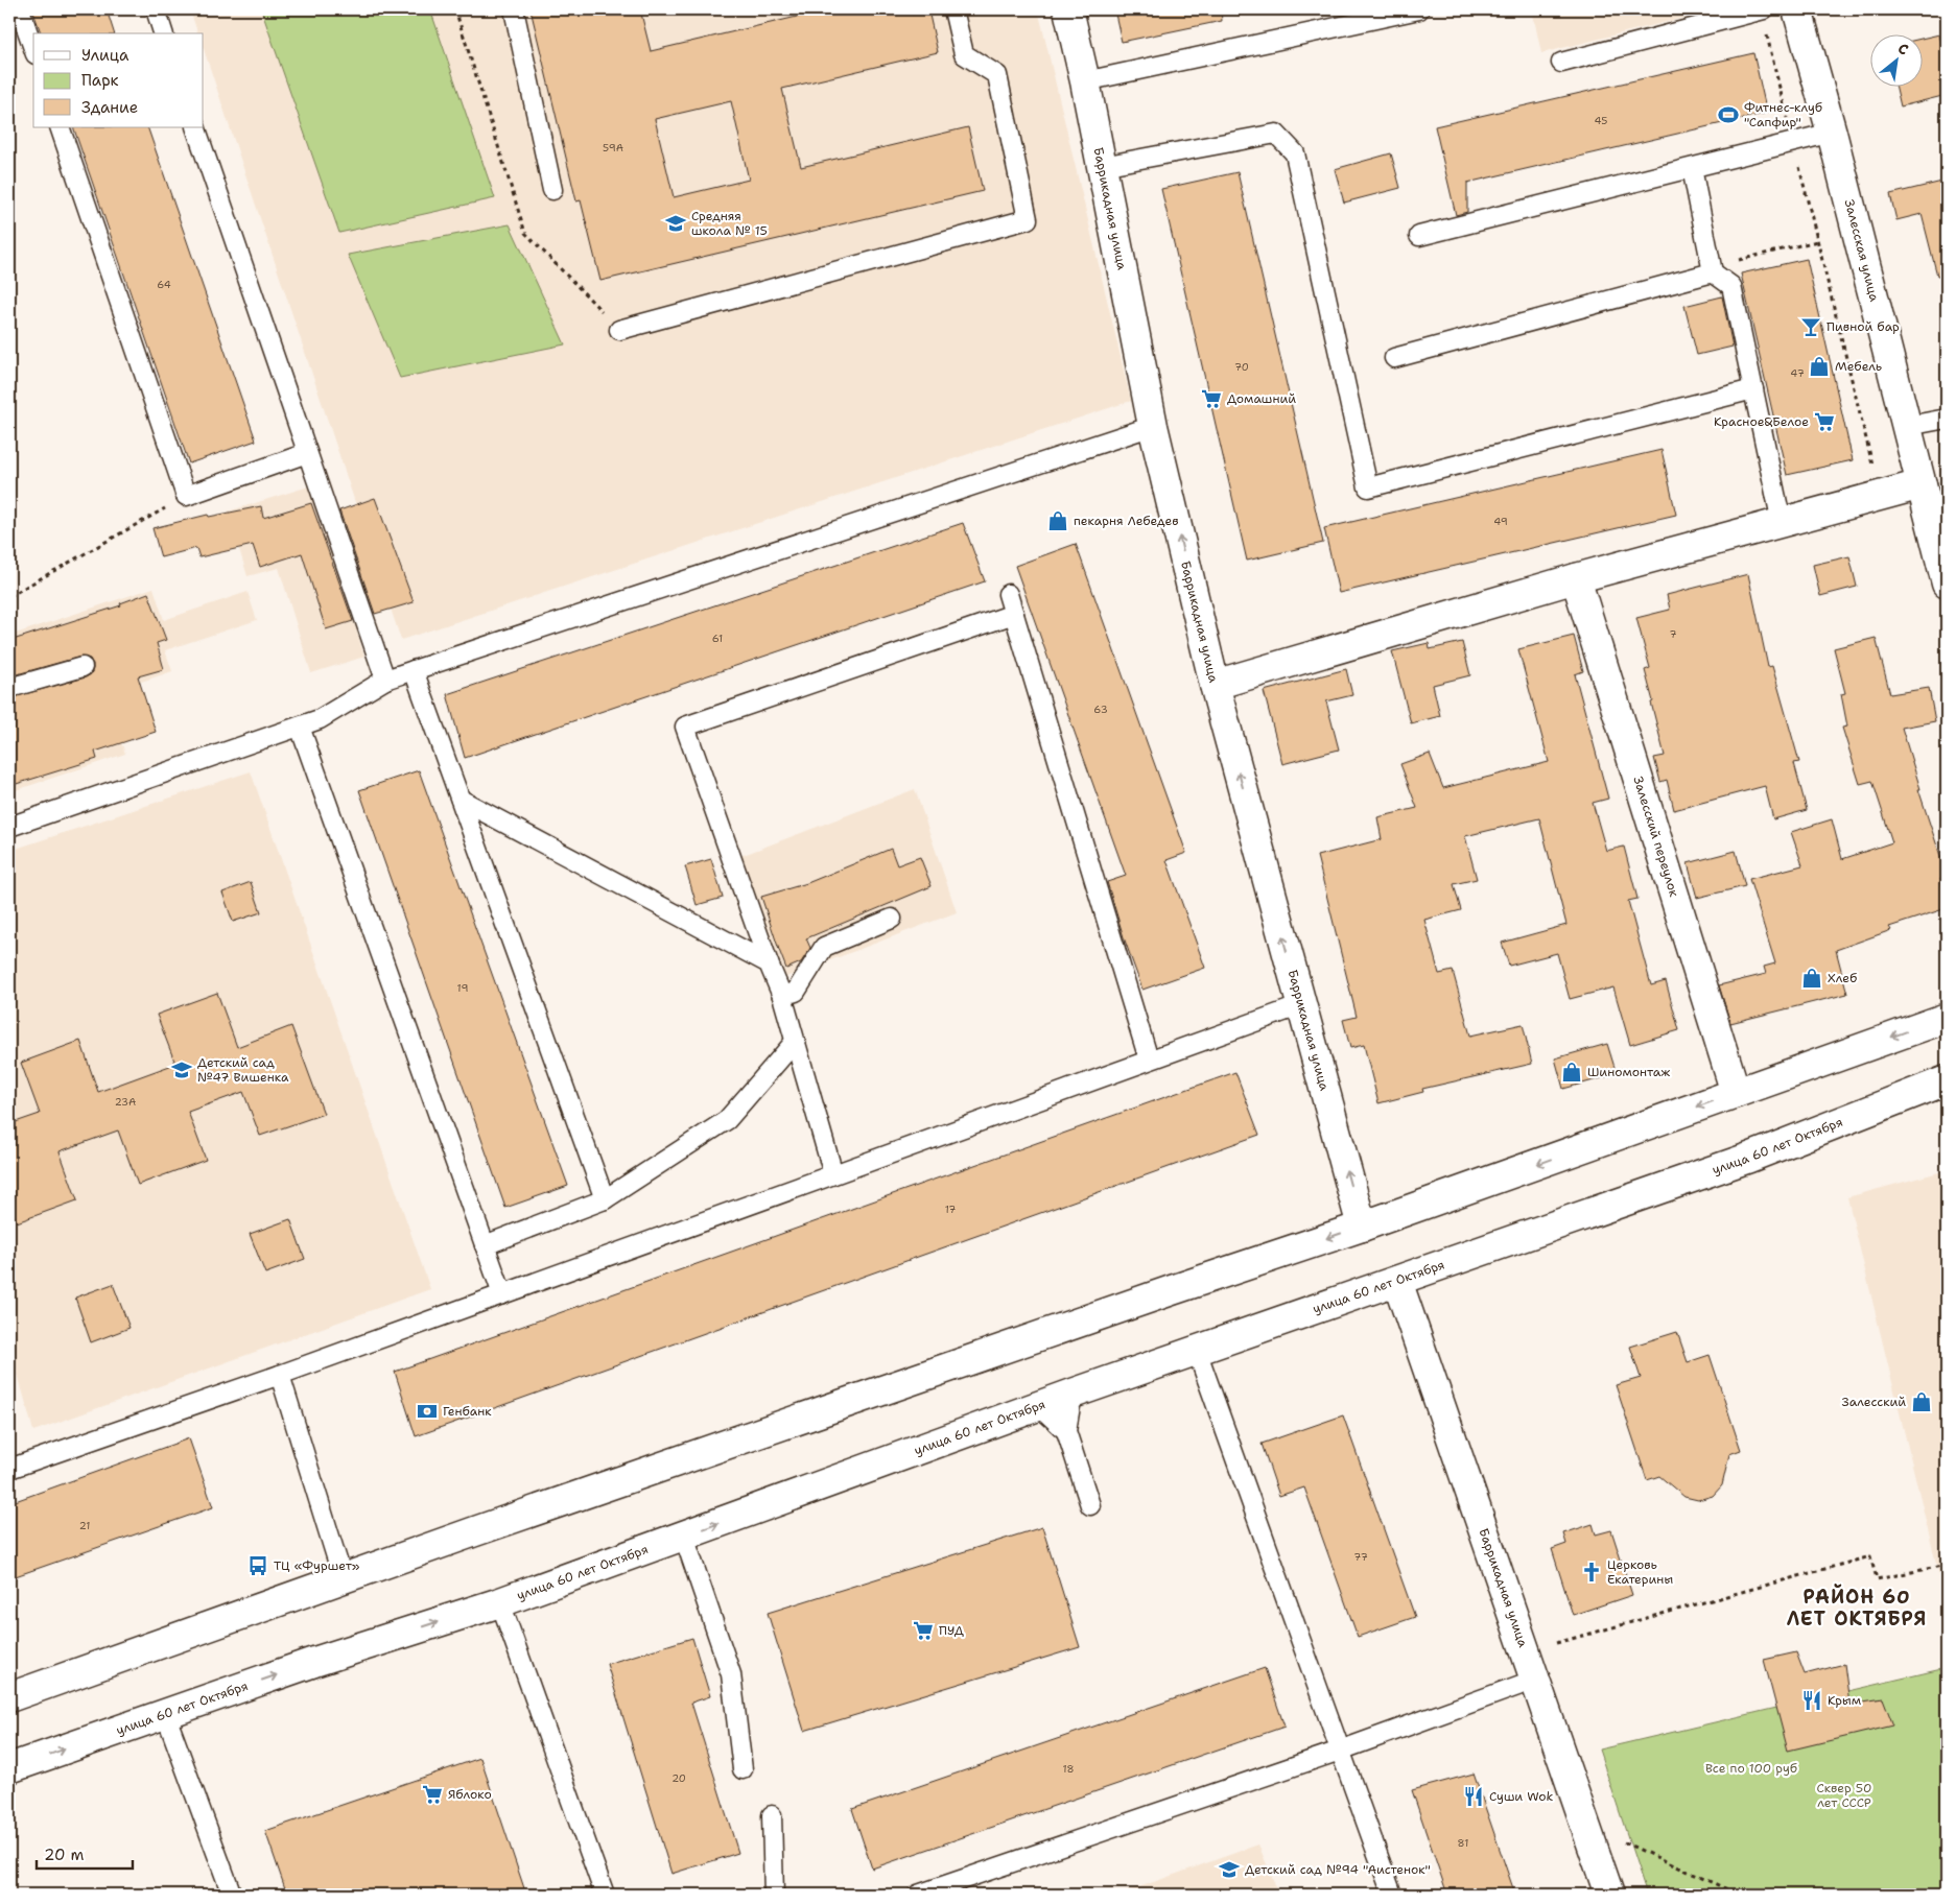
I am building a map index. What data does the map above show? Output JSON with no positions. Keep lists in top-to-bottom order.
{
  "streets": {
    "main road": [
      "Баррикадная улица",
      "Залесская улица",
      "Залесский переулок",
      "улица 60 лет Октября"
    ]
  },
  "crossings": [
    ["Баррикадная улица", "улица 60 лет Октября"]
  ],
  "one_way": ["Баррикадная улица"],
  "districts": ["РАЙОН 60 ЛЕТ ОКТЯБРЯ"],
  "parks": ["Все по 100 руб", "Сквер 50 лет СССР"],
  "places": {
    "sports": ["Фитнес-клуб \"Сапфир\""],
    "school or university": ["Средняя школа № 15", "Детский сад №47 Вишенка", "Детский сад №94 \"Аистенок\""],
    "bar": ["Пивной бар"],
    "shop": [
      "Мебель",
      "пекарня Лебедев",
      "Хлеб",
      "Шиномонтаж",
      "Залесский"
    ],
    "supermarket": [
      "Домашний",
      "Красное&Белое",
      "ПУД",
      "Яблоко"
    ],
    "bank": ["Генбанк"],
    "bus stop": ["ТЦ «Фуршет»"],
    "church": ["Церковь Екатерины"],
    "restaurant": ["Крым", "Суши Wok"]
  },
  "house_numbers": [
    "45",
    "59А",
    "64",
    "70",
    "47",
    "49",
    "7",
    "61",
    "63",
    "19",
    "23А",
    "17",
    "21",
    "77",
    "18",
    "20",
    "81"
  ],
  "legend": ["Улица", "Парк", "Здание"],
  "scale_bar": "20 m",
  "north": "top right"
}
